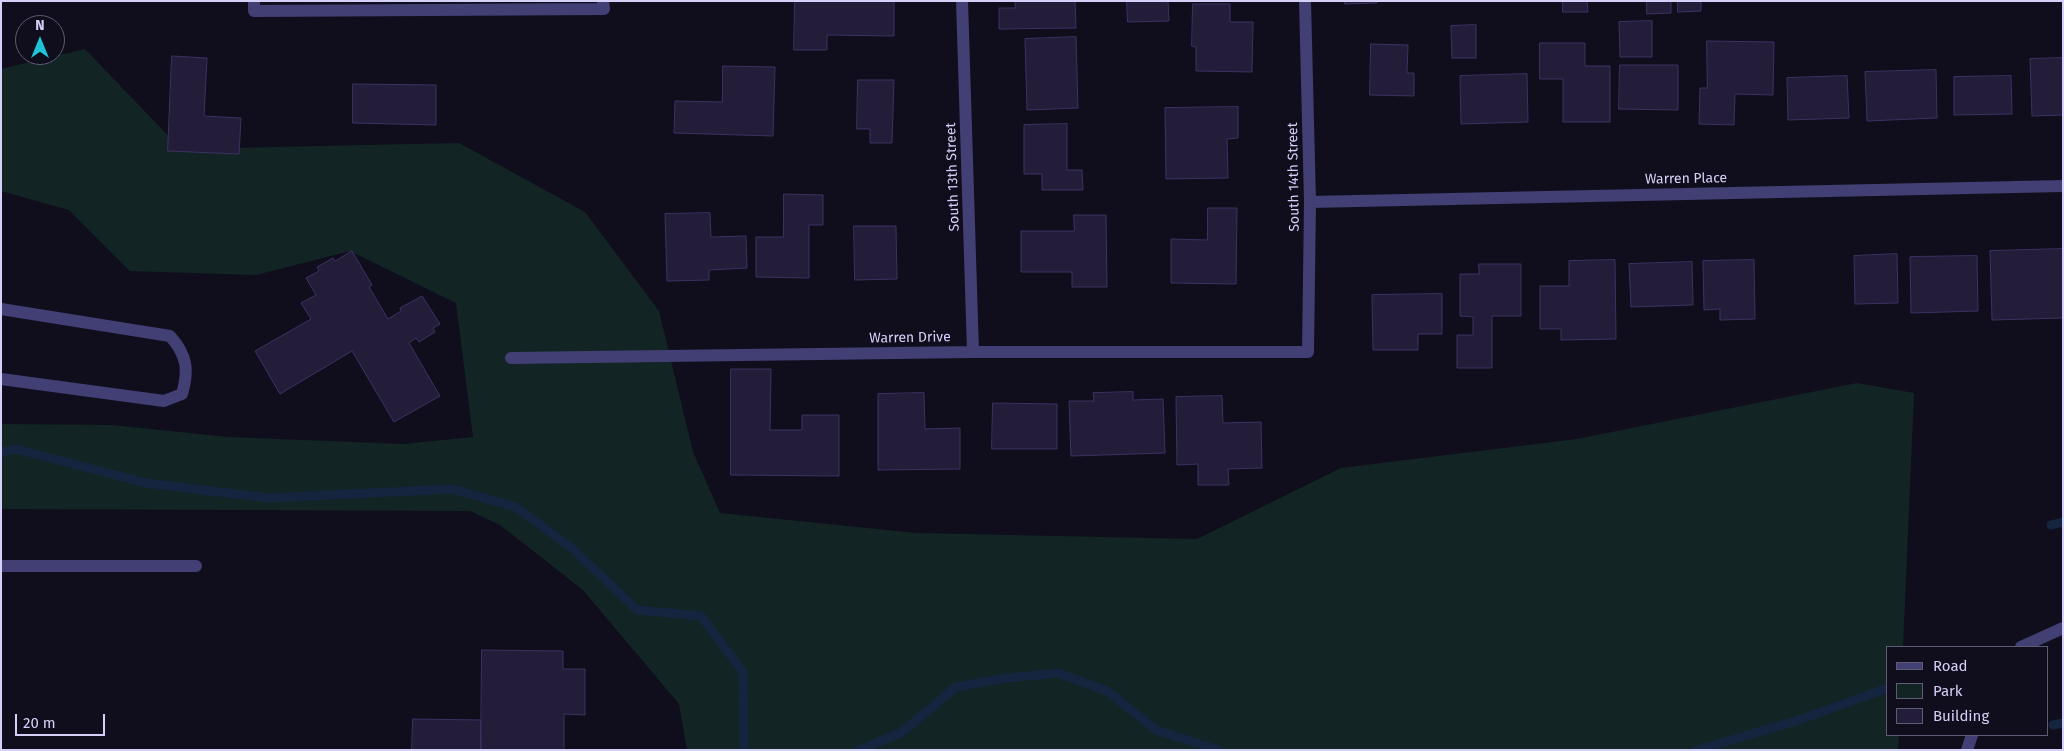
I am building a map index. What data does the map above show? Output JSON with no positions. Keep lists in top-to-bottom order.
{
  "streets": {
    "street": [
      "South 13th Street",
      "South 14th Street",
      "Warren Place",
      "Warren Drive"
    ]
  },
  "crossings": [
    ["South 13th Street", "Warren Drive"],
    ["South 14th Street", "Warren Place"],
    ["South 14th Street", "Warren Drive"]
  ],
  "legend": ["Road", "Park", "Building"],
  "scale_bar": "20 m",
  "north": "top"
}
